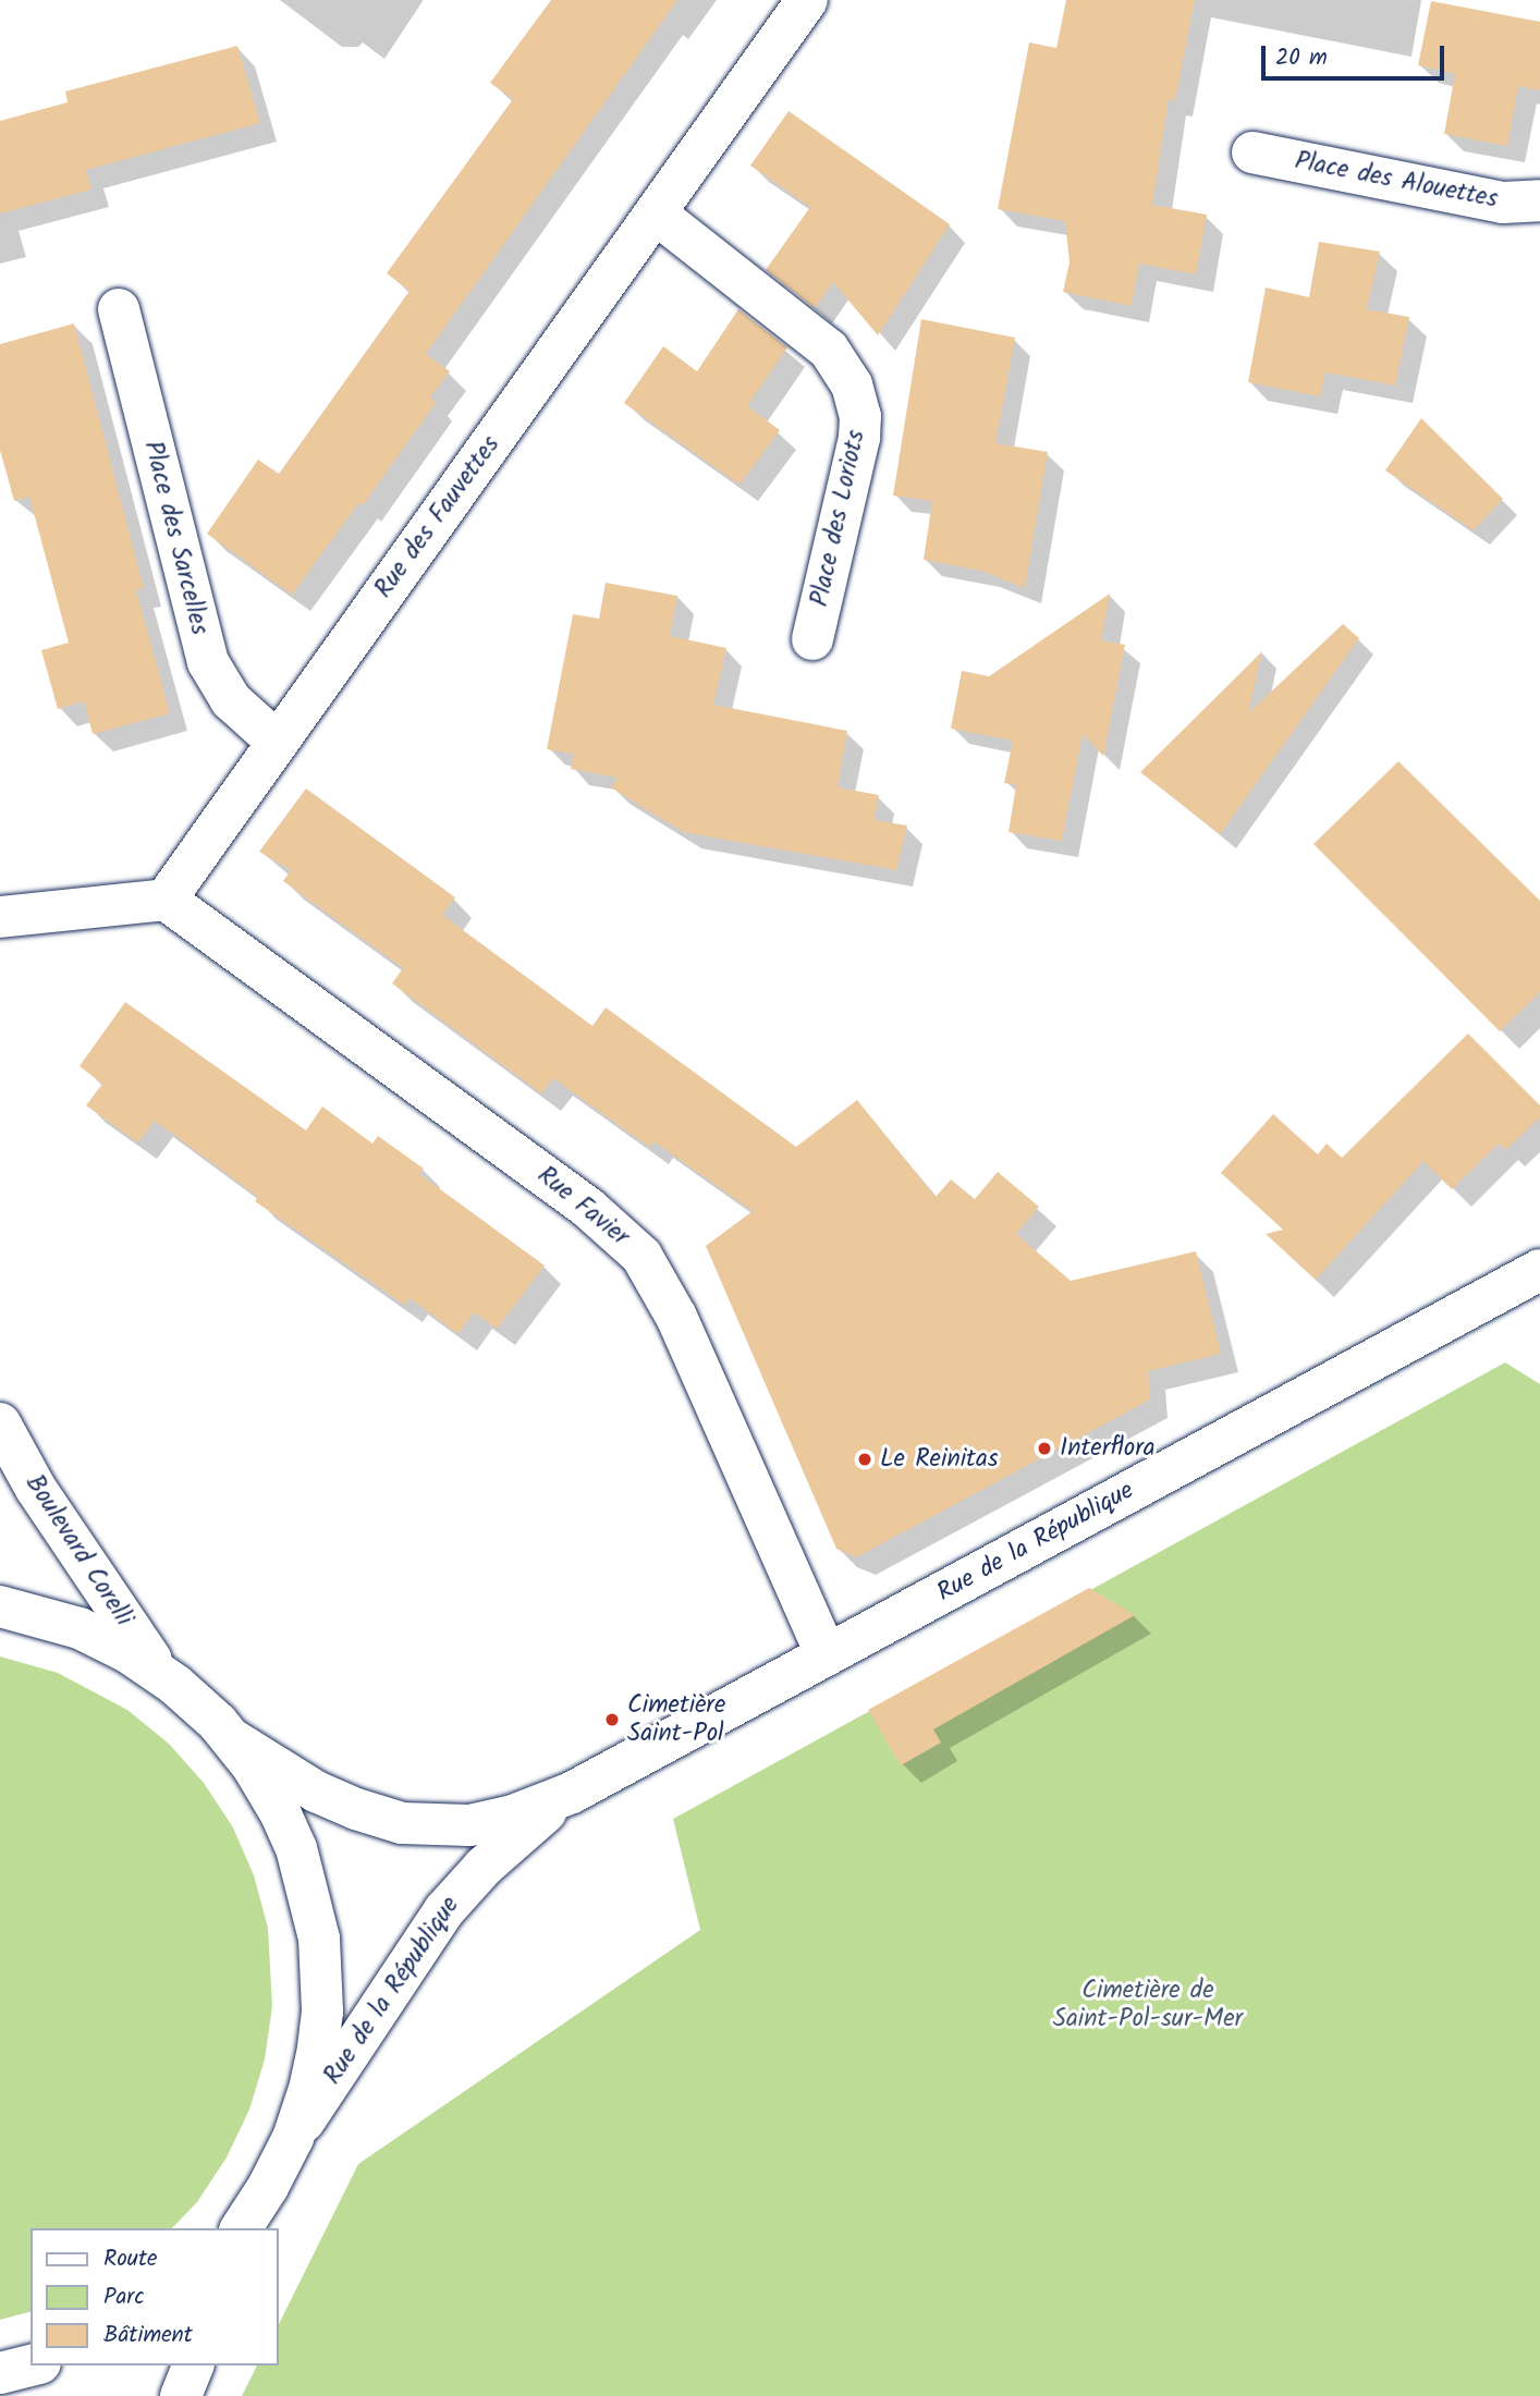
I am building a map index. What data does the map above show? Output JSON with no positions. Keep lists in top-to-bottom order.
{
  "streets": {
    "street": [
      "Place des Alouettes",
      "Rue des Fauvettes",
      "Place des Loriots",
      "Place des Sarcelles",
      "Rue Favier",
      "Rue de la République",
      "Boulevard Corelli"
    ]
  },
  "crossings": [
    ["Rue des Fauvettes", "Place des Loriots"],
    ["Rue des Fauvettes", "Place des Sarcelles"],
    ["Rue des Fauvettes", "Rue Favier"],
    ["Rue Favier", "Rue de la République"]
  ],
  "parks": ["Cimetière de Saint-Pol-sur-Mer"],
  "places": ["Interflora", "Le Reinitas", "Cimetière Saint-Pol"],
  "legend": ["Route", "Parc", "Bâtiment"],
  "scale_bar": "20 m"
}
